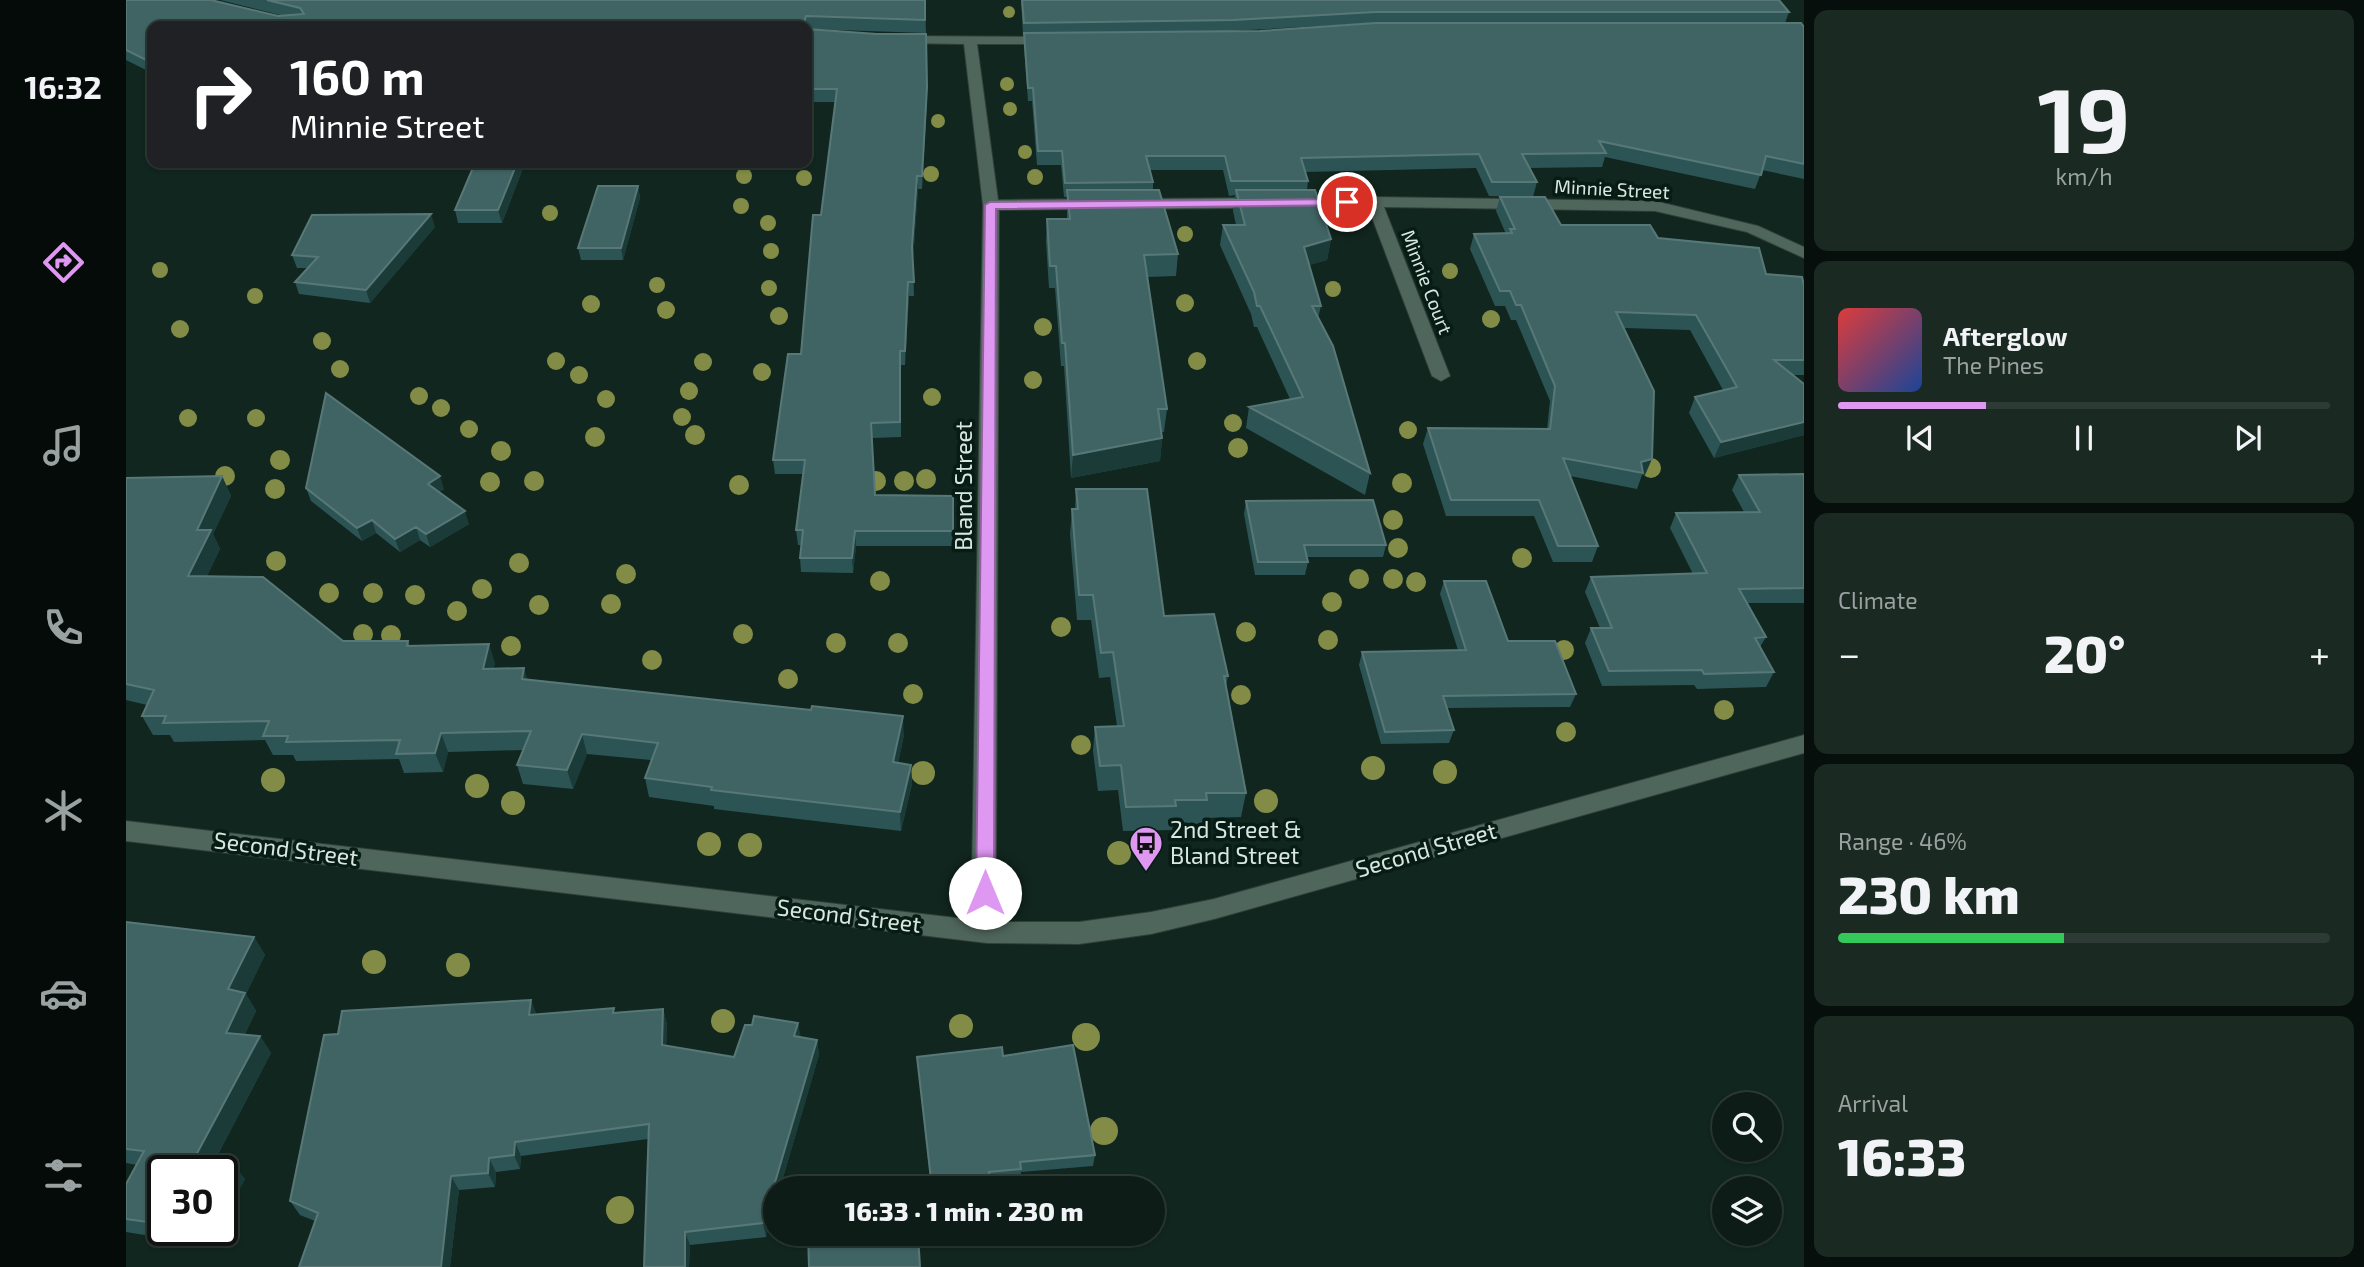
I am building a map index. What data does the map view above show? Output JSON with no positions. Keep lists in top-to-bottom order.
{
  "streets": {
    "street": [
      "Minnie Street",
      "Minnie Court",
      "Bland Street",
      "Second Street"
    ]
  },
  "crossings": [
    ["Minnie Street", "Minnie Court"],
    ["Minnie Street", "Bland Street"],
    ["Bland Street", "Second Street"]
  ],
  "places": {
    "bus stop": ["2nd Street & Bland Street"]
  },
  "page": {
    "tabs": "16:32",
    "tile": [
      ["19", "km/h"],
      "Climate",
      ["Range · 46%", "230 km"],
      ["Arrival", "16:33"]
    ],
    "turn": ["160 m", "Minnie Street"],
    "song": ["Afterglow", "The Pines"],
    "heat": ["−", "20°", "+"],
    "limit": "30",
    "trip": "16:33 · 1 min · 230 m"
  }
}
